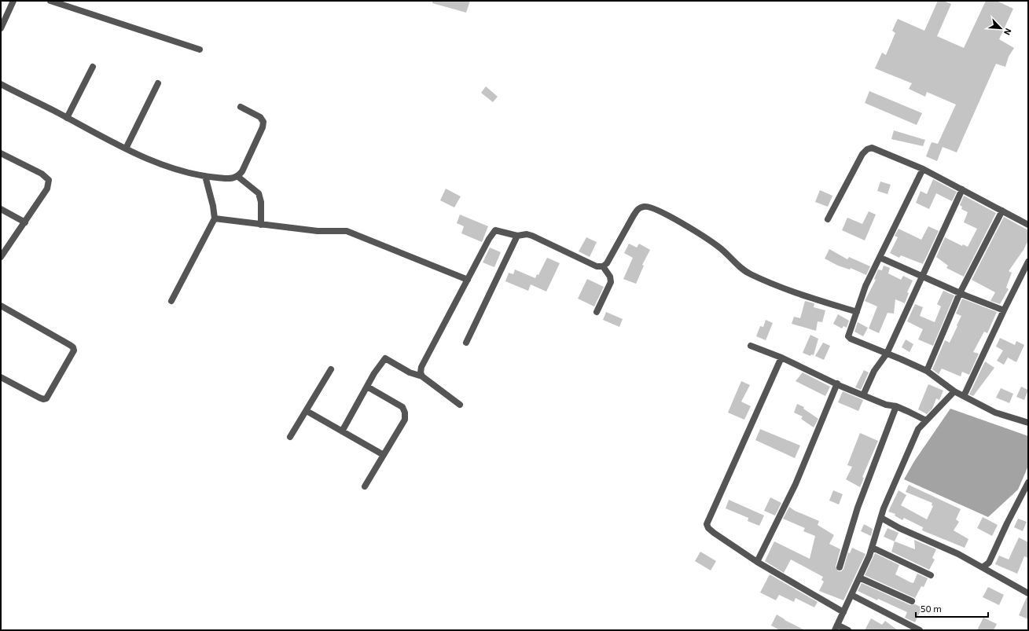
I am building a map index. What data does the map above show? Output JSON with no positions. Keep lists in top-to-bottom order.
{
  "scale_bar": "50 m",
  "north": "bottom right"
}
